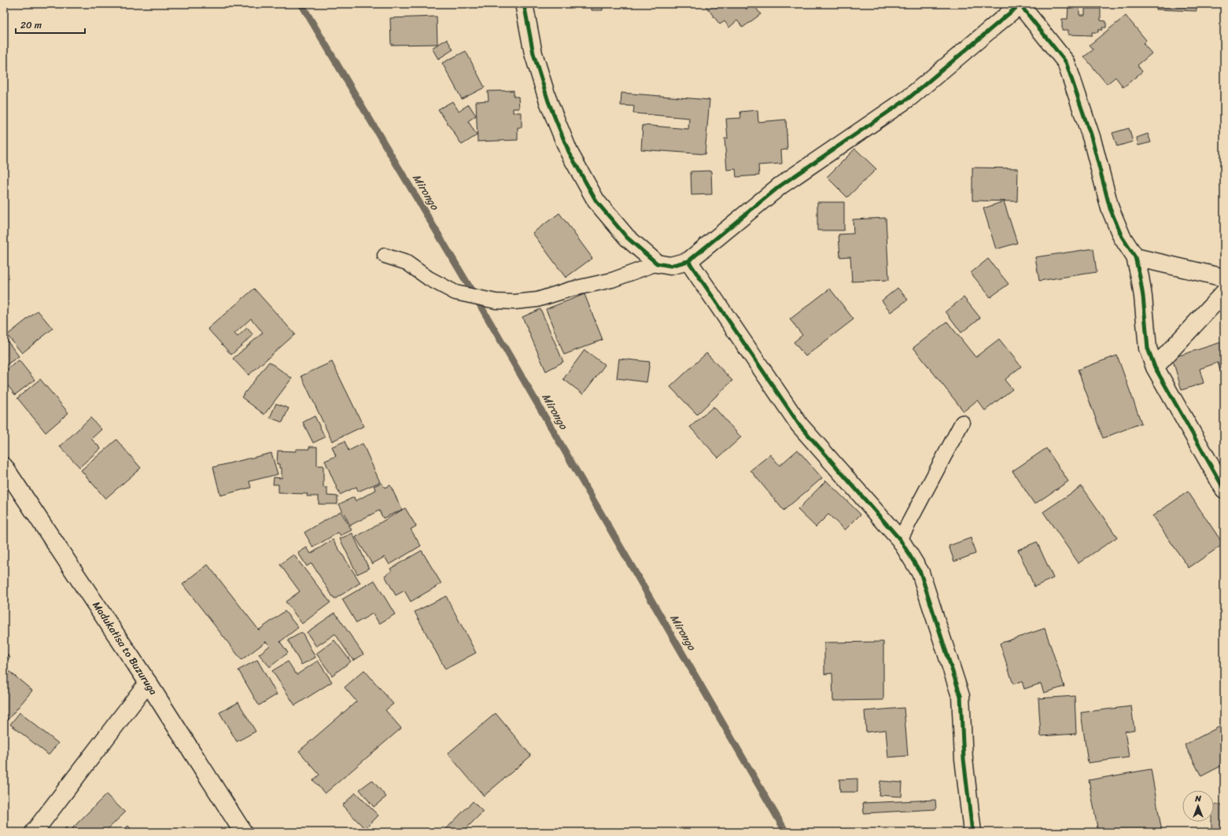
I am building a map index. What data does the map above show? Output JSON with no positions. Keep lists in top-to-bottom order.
{
  "streets": {
    "street": ["Madukatisa to Buzuruga"]
  },
  "water": ["Mirongo"],
  "scale_bar": "20 m",
  "north": "top"
}
